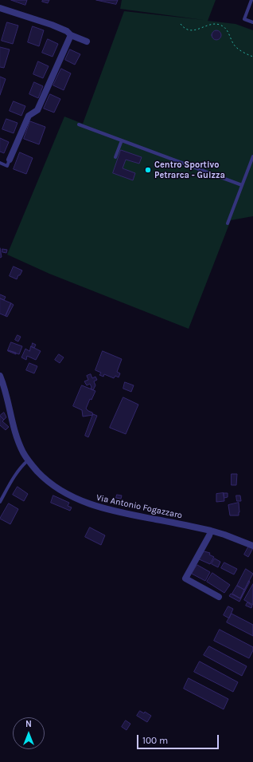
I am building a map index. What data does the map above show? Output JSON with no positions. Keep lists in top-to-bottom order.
{
  "streets": {
    "street": ["Via Antonio Fogazzaro"]
  },
  "places": ["Centro Sportivo Petrarca - Guizza"],
  "scale_bar": "100 m",
  "north": "top"
}
